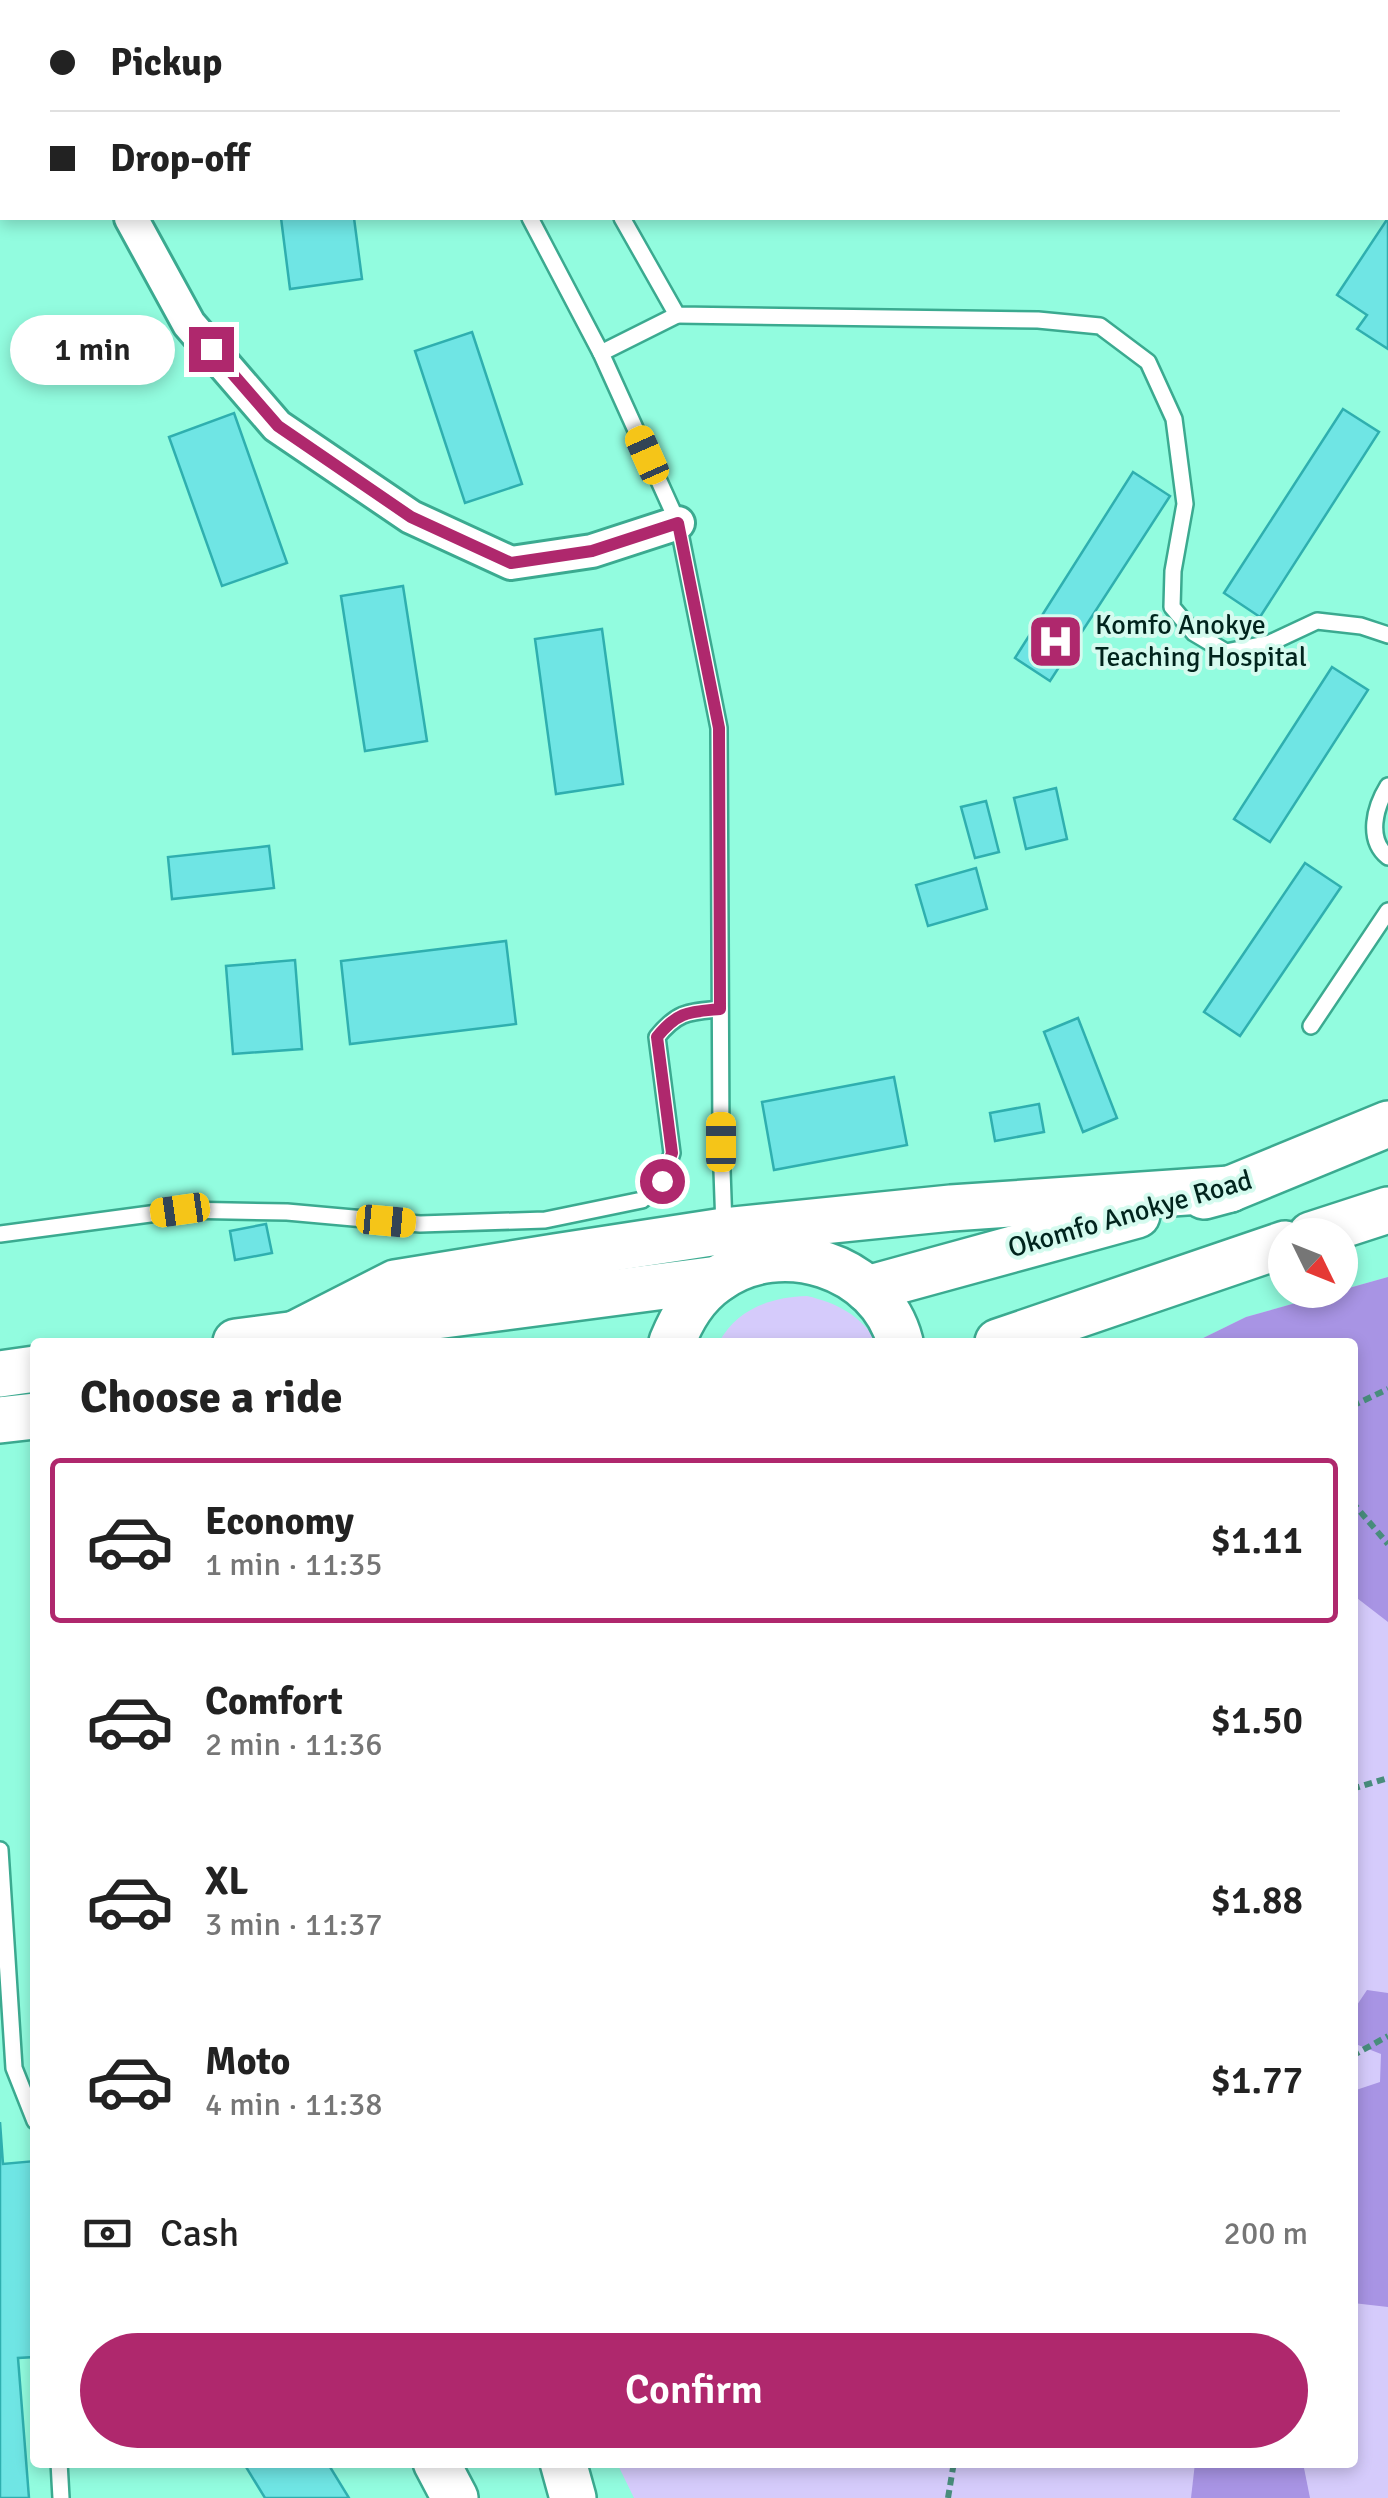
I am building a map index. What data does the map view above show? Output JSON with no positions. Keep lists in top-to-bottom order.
{
  "streets": {
    "main road": ["Okomfo Anokye Road"]
  },
  "places": {
    "hospital": ["Komfo Anokye Teaching Hospital"]
  },
  "north": "bottom right",
  "page": {
    "banner": ["Pickup", "Drop-off"],
    "bubble": "1 min",
    "heading": "Choose a ride",
    "list": [
      {
        "name": "Economy",
        "note": "1 min · 11:35",
        "value": "$1.11"
      },
      {
        "name": "Comfort",
        "note": "2 min · 11:36",
        "value": "$1.50"
      },
      {
        "name": "XL",
        "note": "3 min · 11:37",
        "value": "$1.88"
      },
      {
        "name": "Moto",
        "note": "4 min · 11:38",
        "value": "$1.77"
      }
    ],
    "pay": ["Cash", "200 m"],
    "buttons": "Confirm"
  }
}
